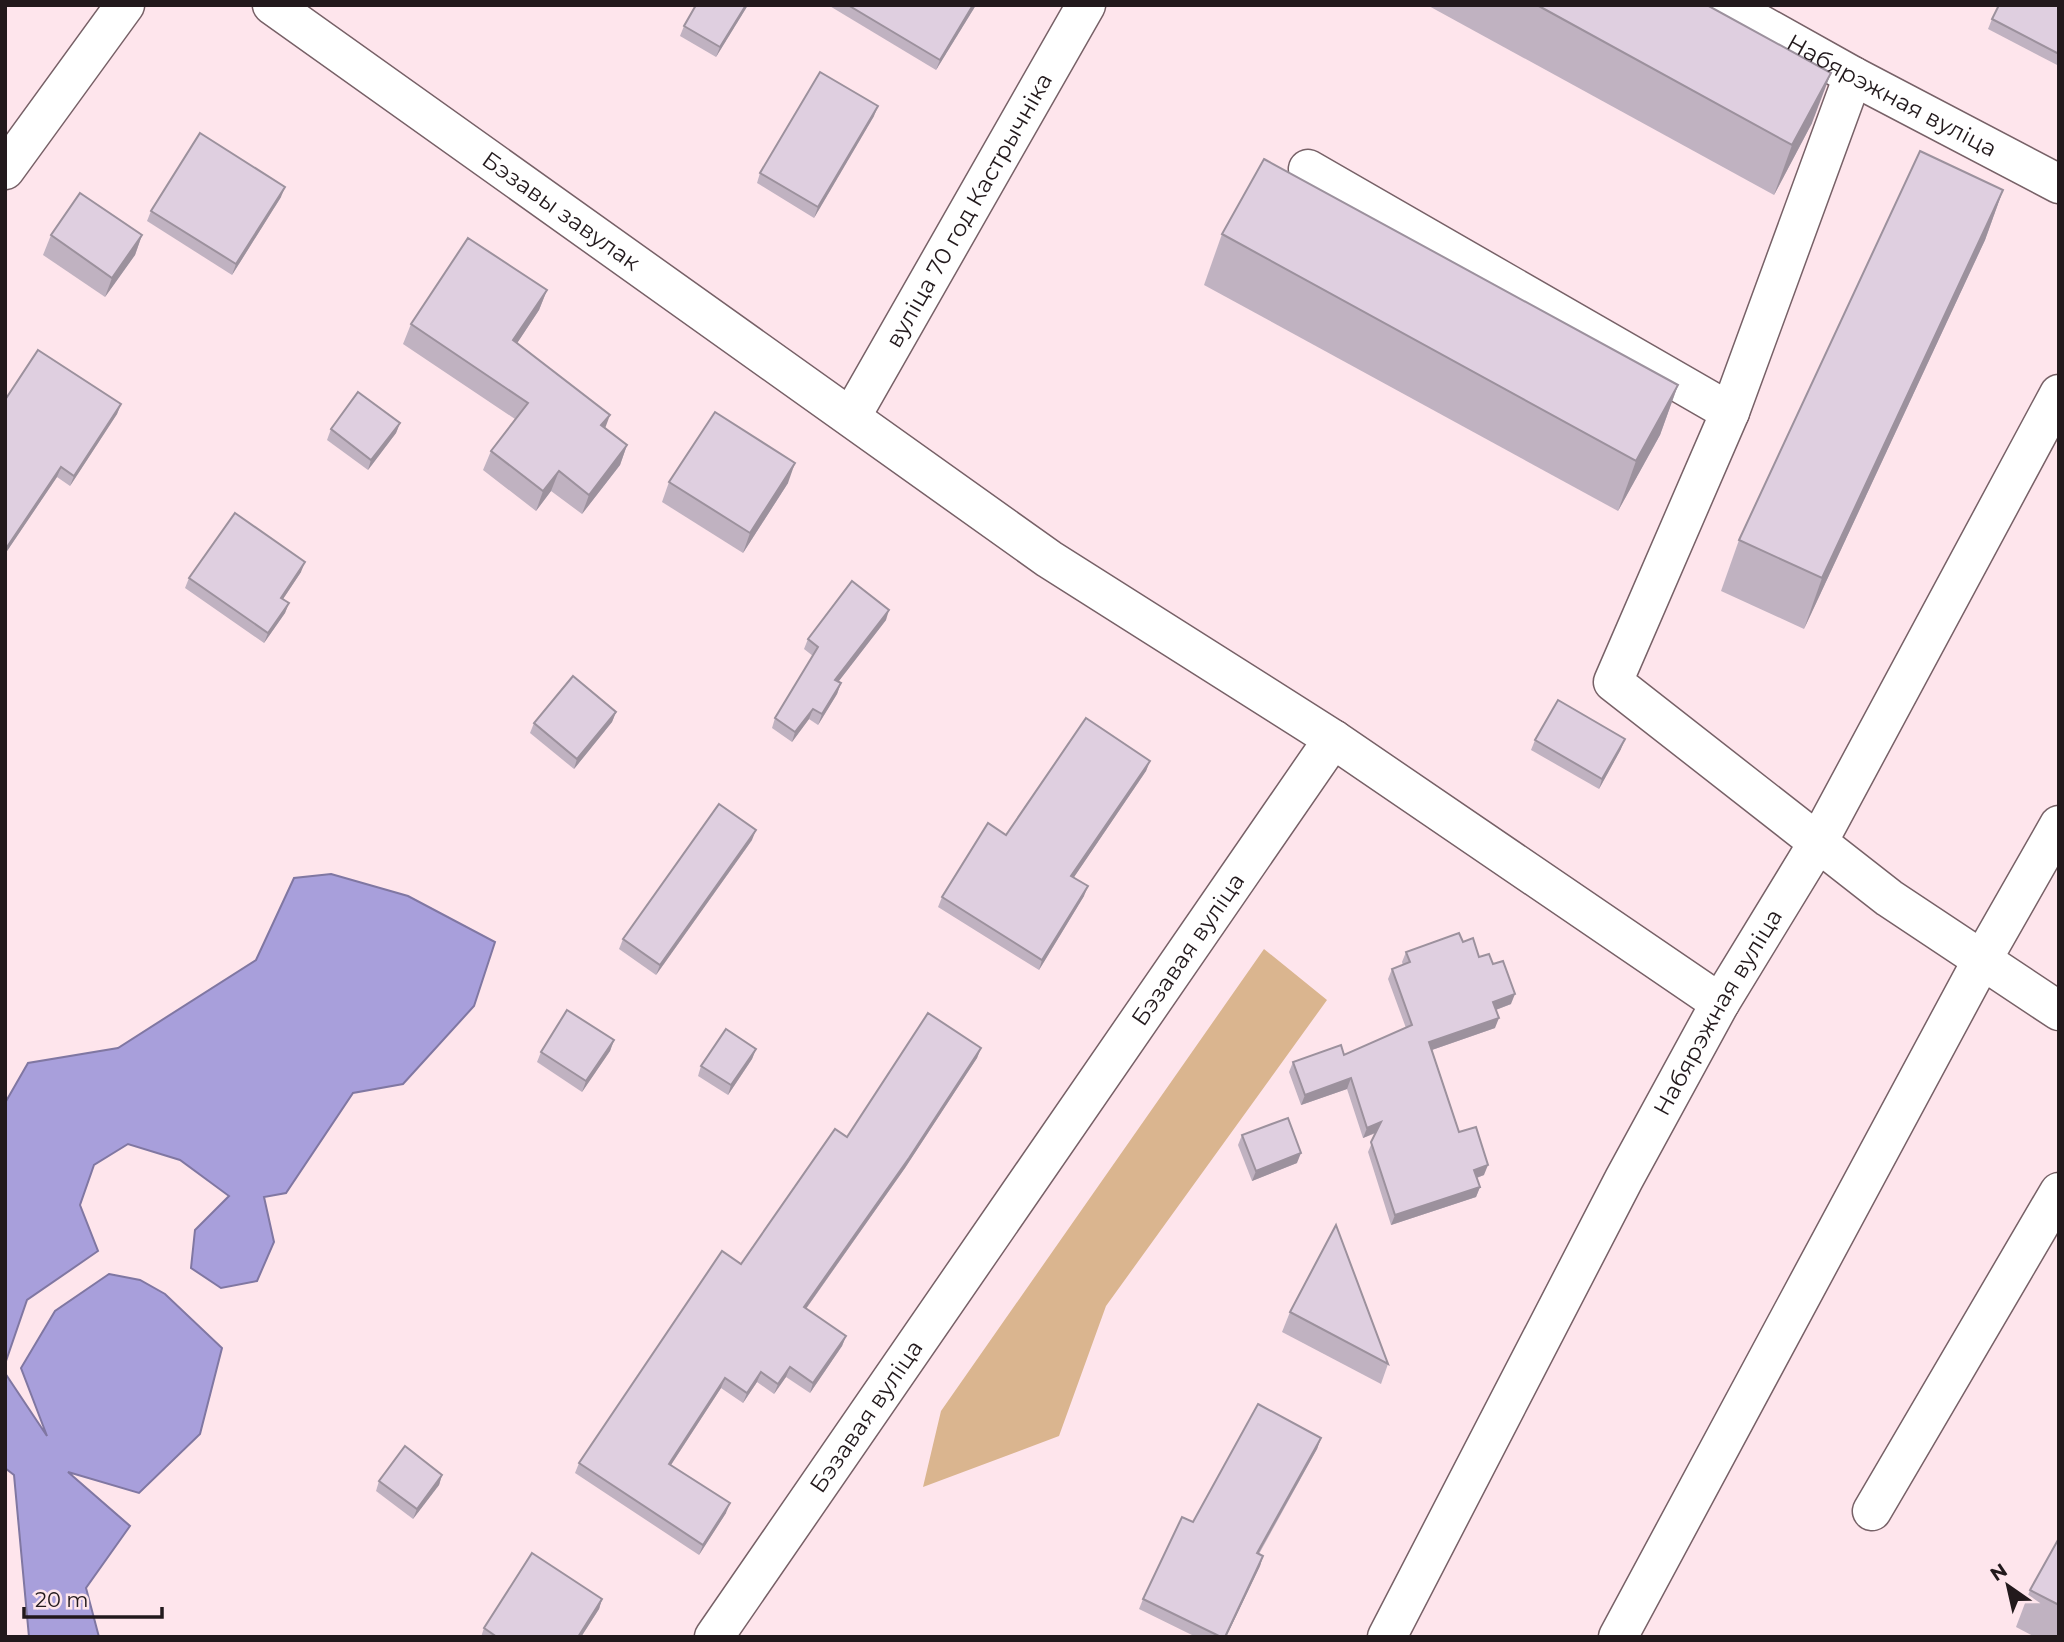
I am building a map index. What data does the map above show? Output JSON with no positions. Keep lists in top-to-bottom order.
{
  "streets": {
    "street": [
      "Набярэжная вуліца",
      "Бэзавы завулак",
      "вуліца 70 год Кастрычніка",
      "Бэзавая вуліца"
    ]
  },
  "crossings": [
    ["Бэзавы завулак", "вуліца 70 год Кастрычніка"]
  ],
  "scale_bar": "20 m",
  "north": "top left"
}
